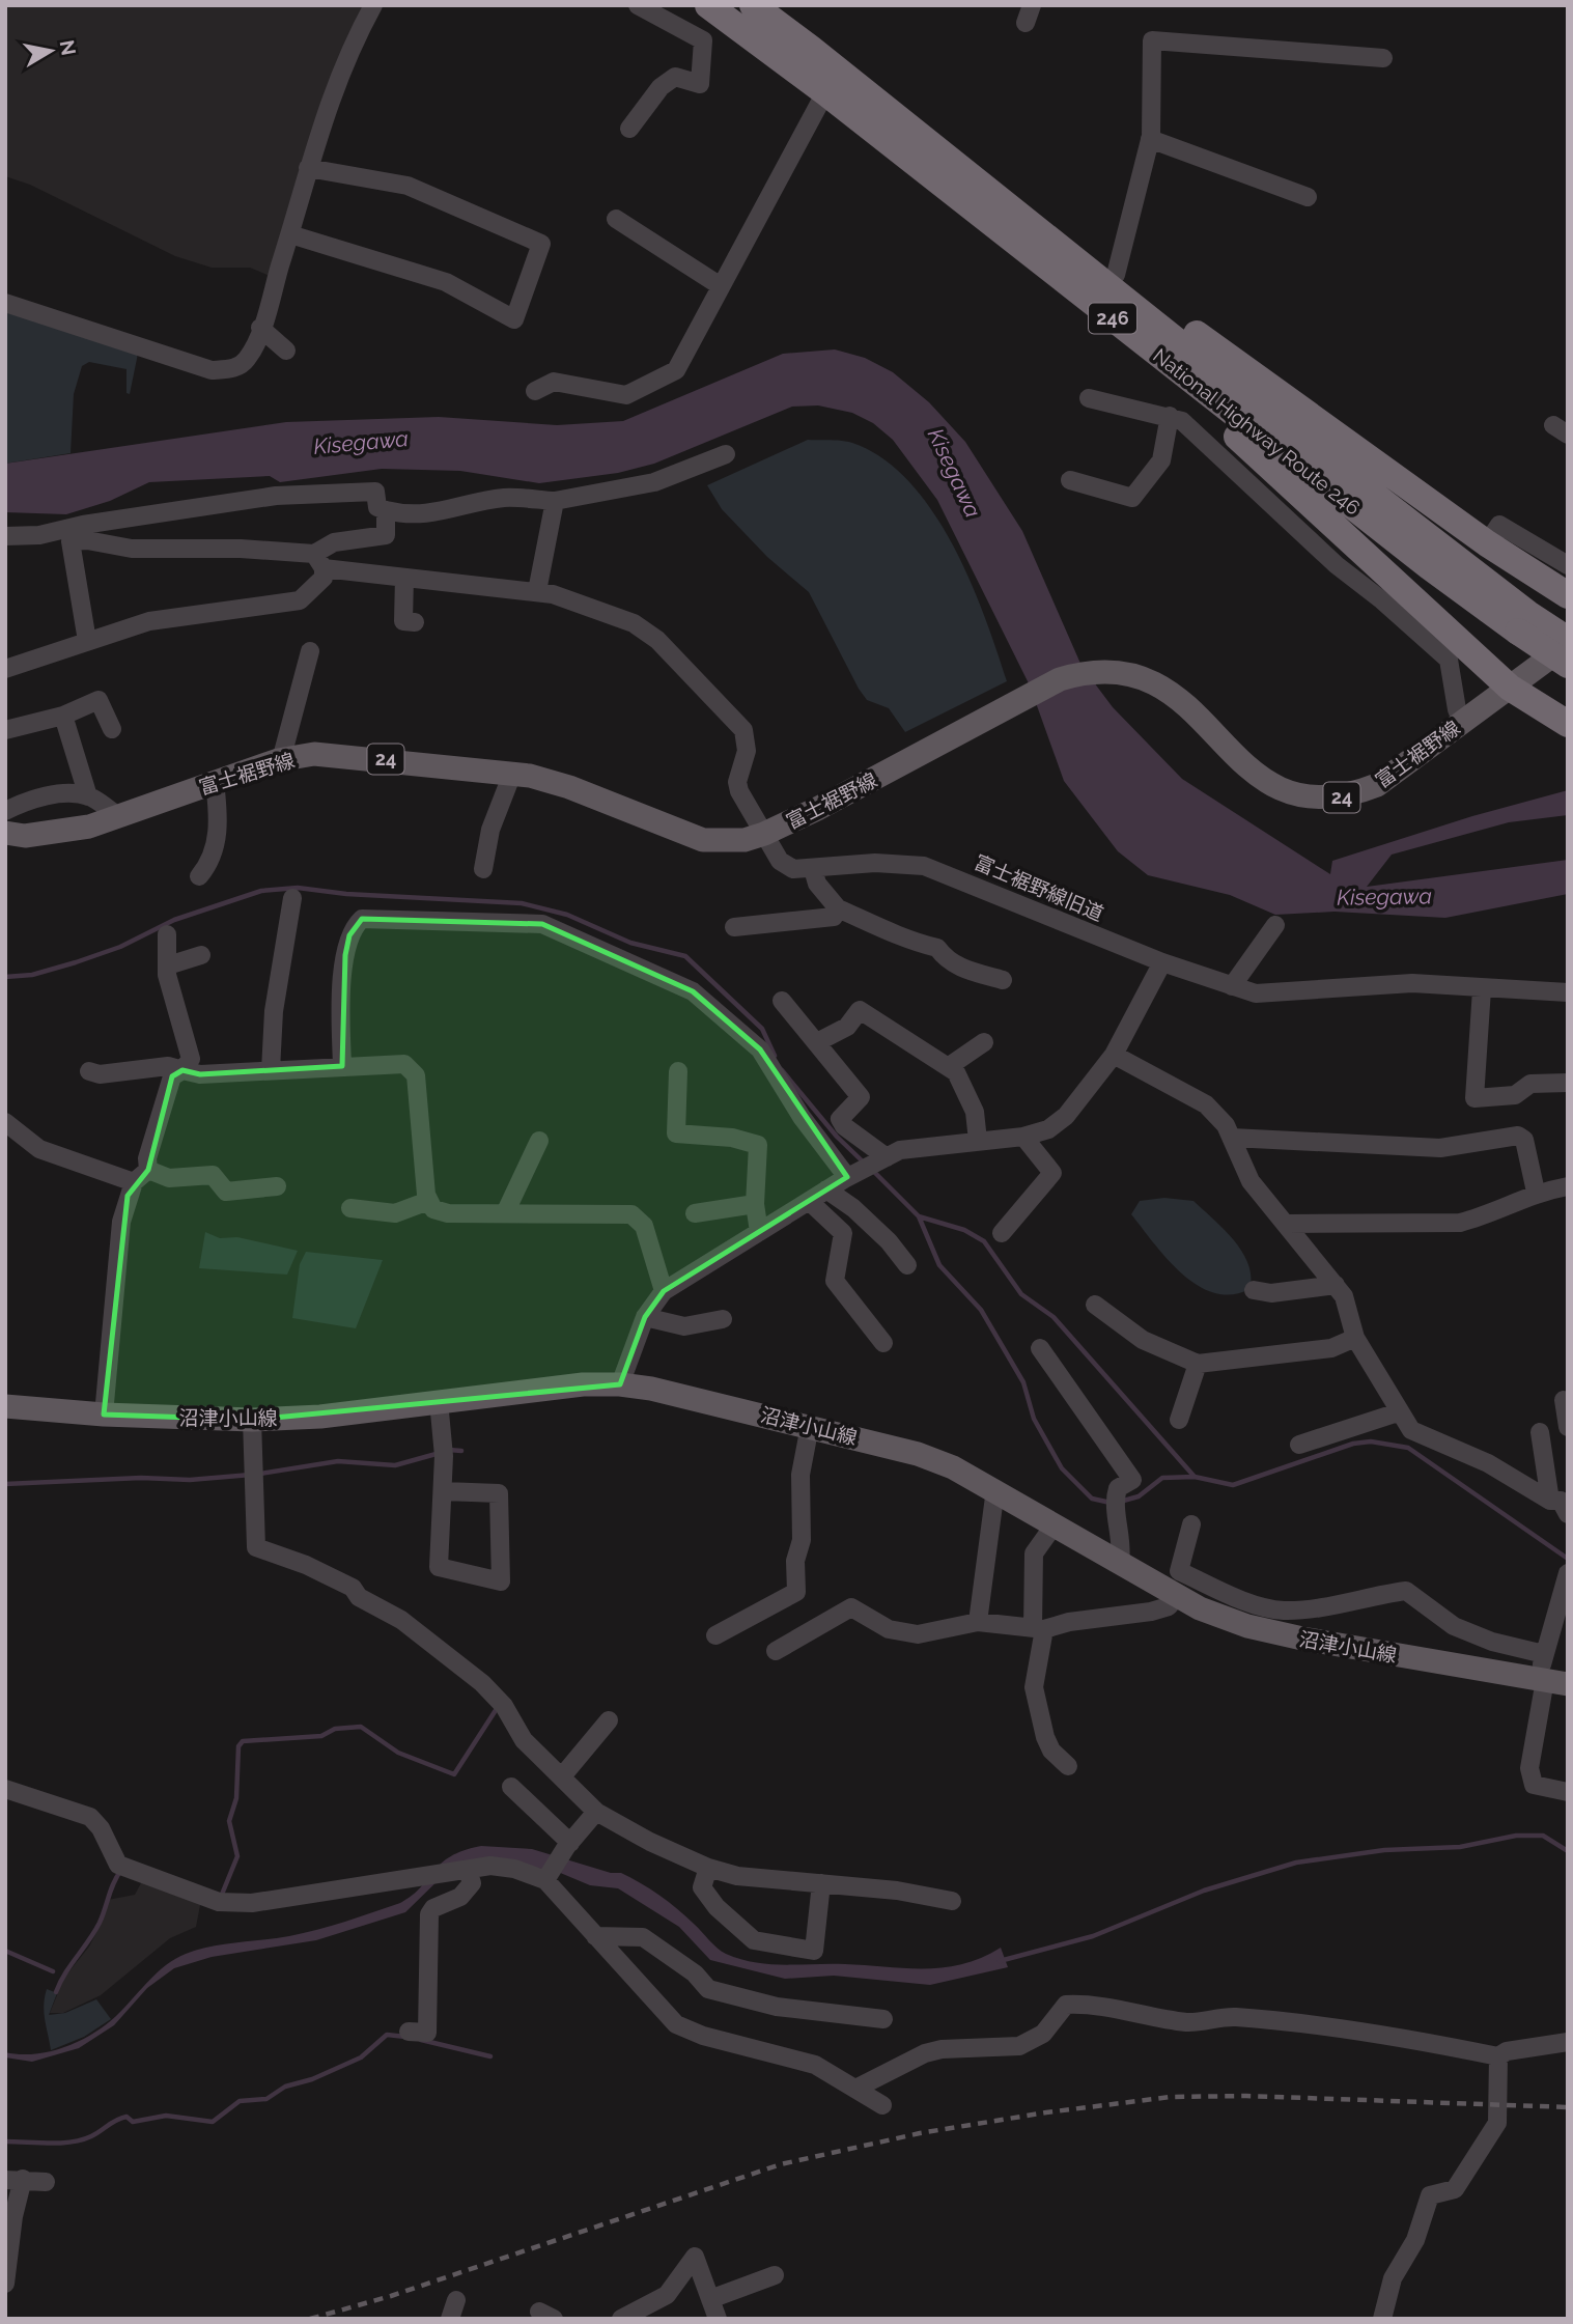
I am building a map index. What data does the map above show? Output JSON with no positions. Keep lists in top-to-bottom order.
{
  "streets": {
    "highway": ["246", "National Highway Route 246"],
    "main road": ["富士裾野線", "24", "沼津小山線"],
    "street": ["富士裾野線旧道"]
  },
  "crossings": [
    ["National Highway Route 246", "富士裾野線"],
    ["富士裾野線", "富士裾野線旧道"]
  ],
  "water": ["Kisegawa"],
  "north": "right"
}
